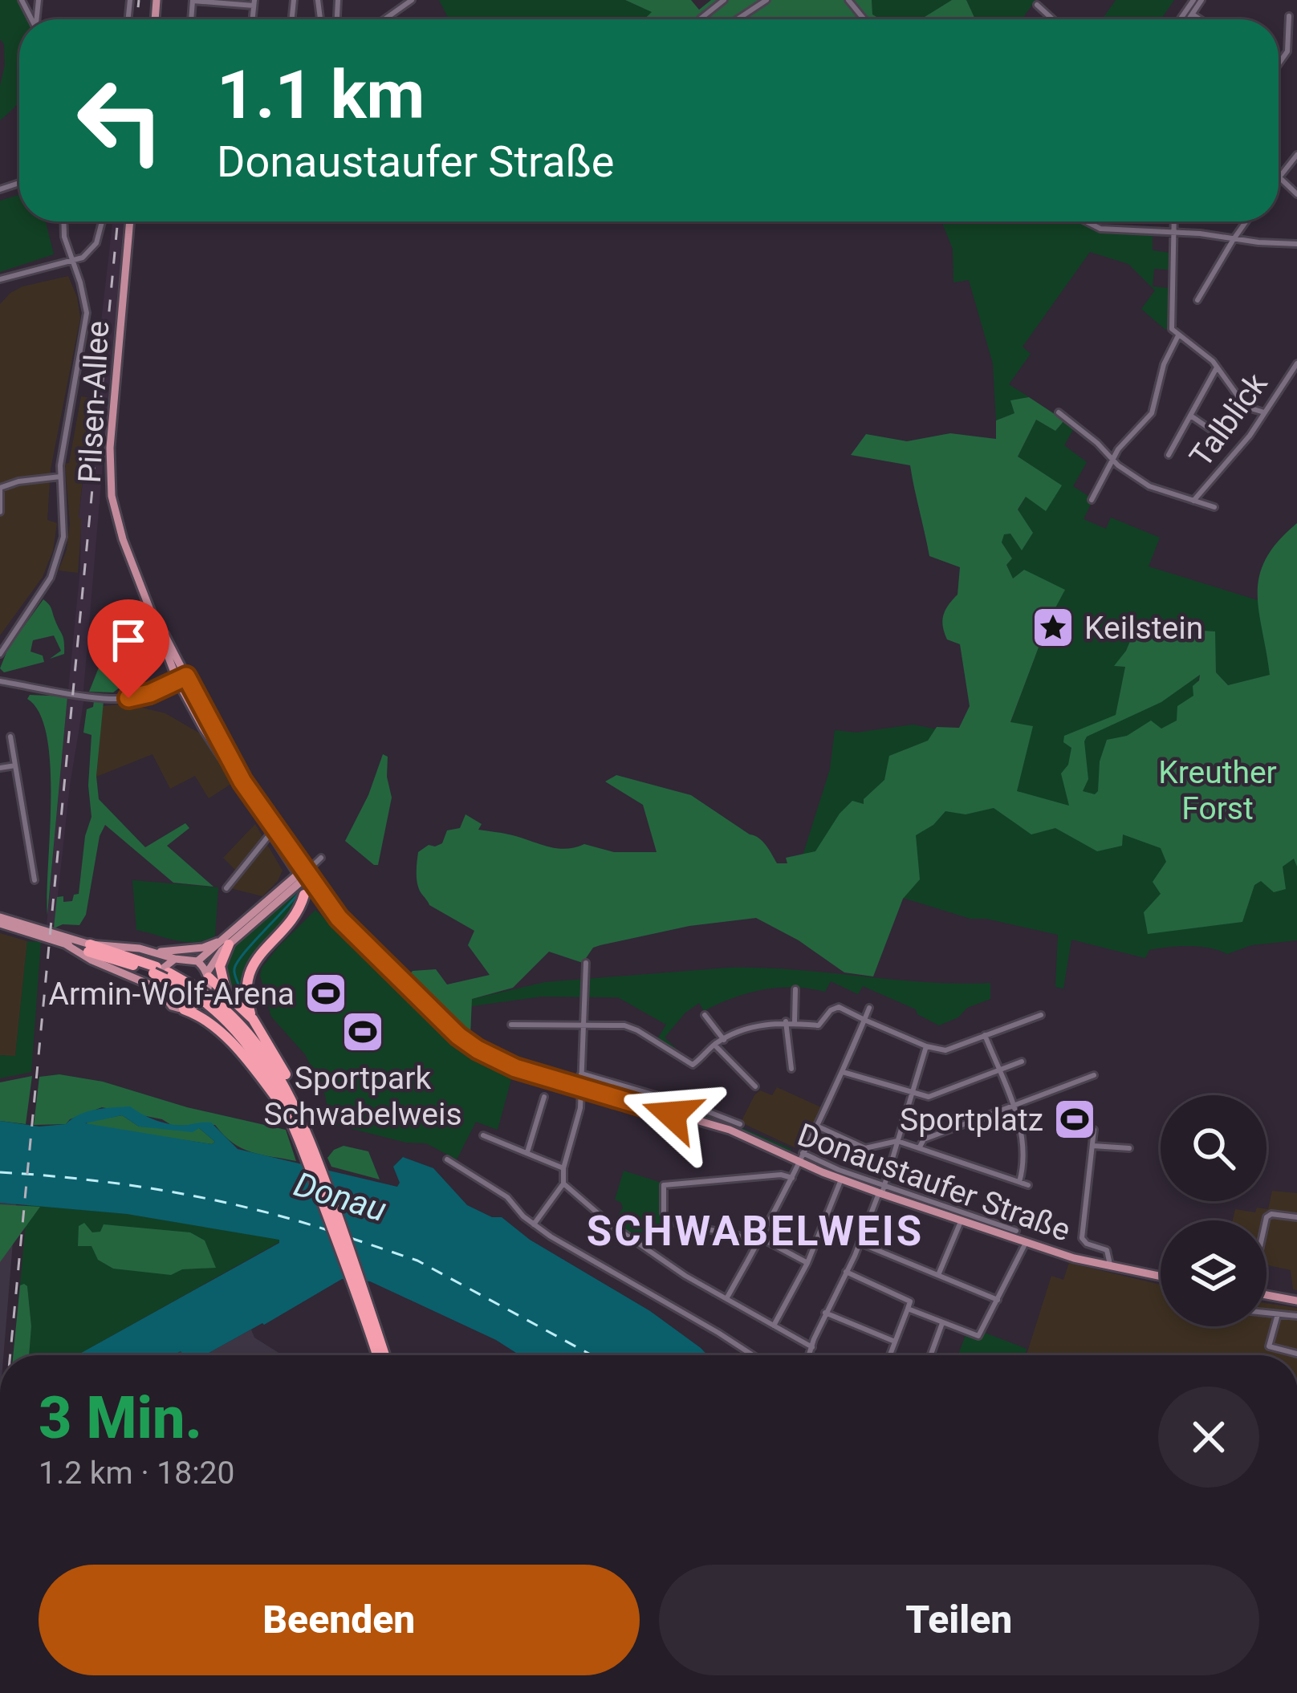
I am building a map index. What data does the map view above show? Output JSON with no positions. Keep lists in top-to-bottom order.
{
  "streets": {
    "main road": ["Pilsen-Allee", "Donaustaufer Straße"],
    "street": ["Talblick"]
  },
  "crossings": [
    ["Pilsen-Allee", "Donaustaufer Straße"]
  ],
  "districts": ["SCHWABELWEIS"],
  "water": ["Donau"],
  "parks": ["Kreuther Forst"],
  "places": {
    "place": ["Keilstein"],
    "sports": ["Armin-Wolf-Arena", "Sportpark Schwabelweis", "Sportplatz"]
  },
  "page": {
    "turn": ["1.1 km", "Donaustaufer Straße"],
    "heading": ["3 Min.", "1.2 km · 18:20"],
    "buttons": ["Beenden", "Teilen"]
  }
}
